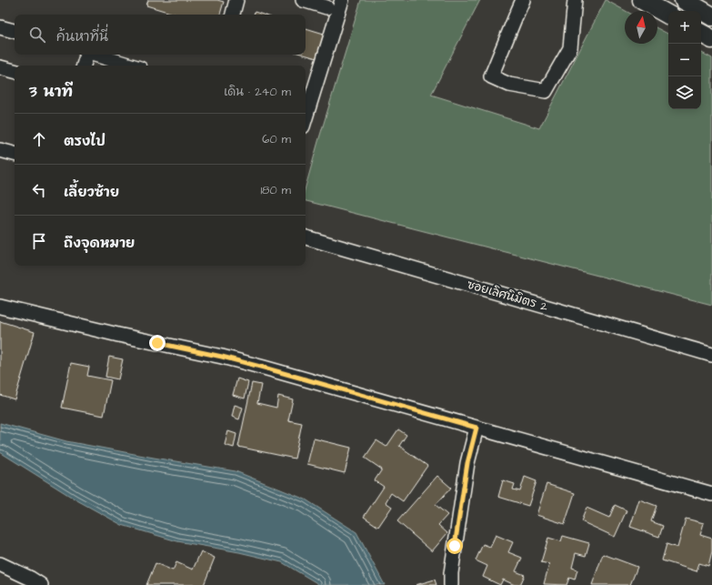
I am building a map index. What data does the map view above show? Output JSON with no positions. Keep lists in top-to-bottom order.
{
  "streets": {
    "street": ["ซอยเลิศนิมิตร 2"]
  },
  "north": "top",
  "page": {
    "map_buttons": ["+", "−"],
    "search": "ค้นหาที่นี่",
    "heading": ["3 นาที", "เดิน · 240 m"],
    "list": [
      ["ตรงไป", "60 m"],
      ["เลี้ยวซ้าย", "180 m"],
      "ถึงจุดหมาย"
    ]
  }
}
